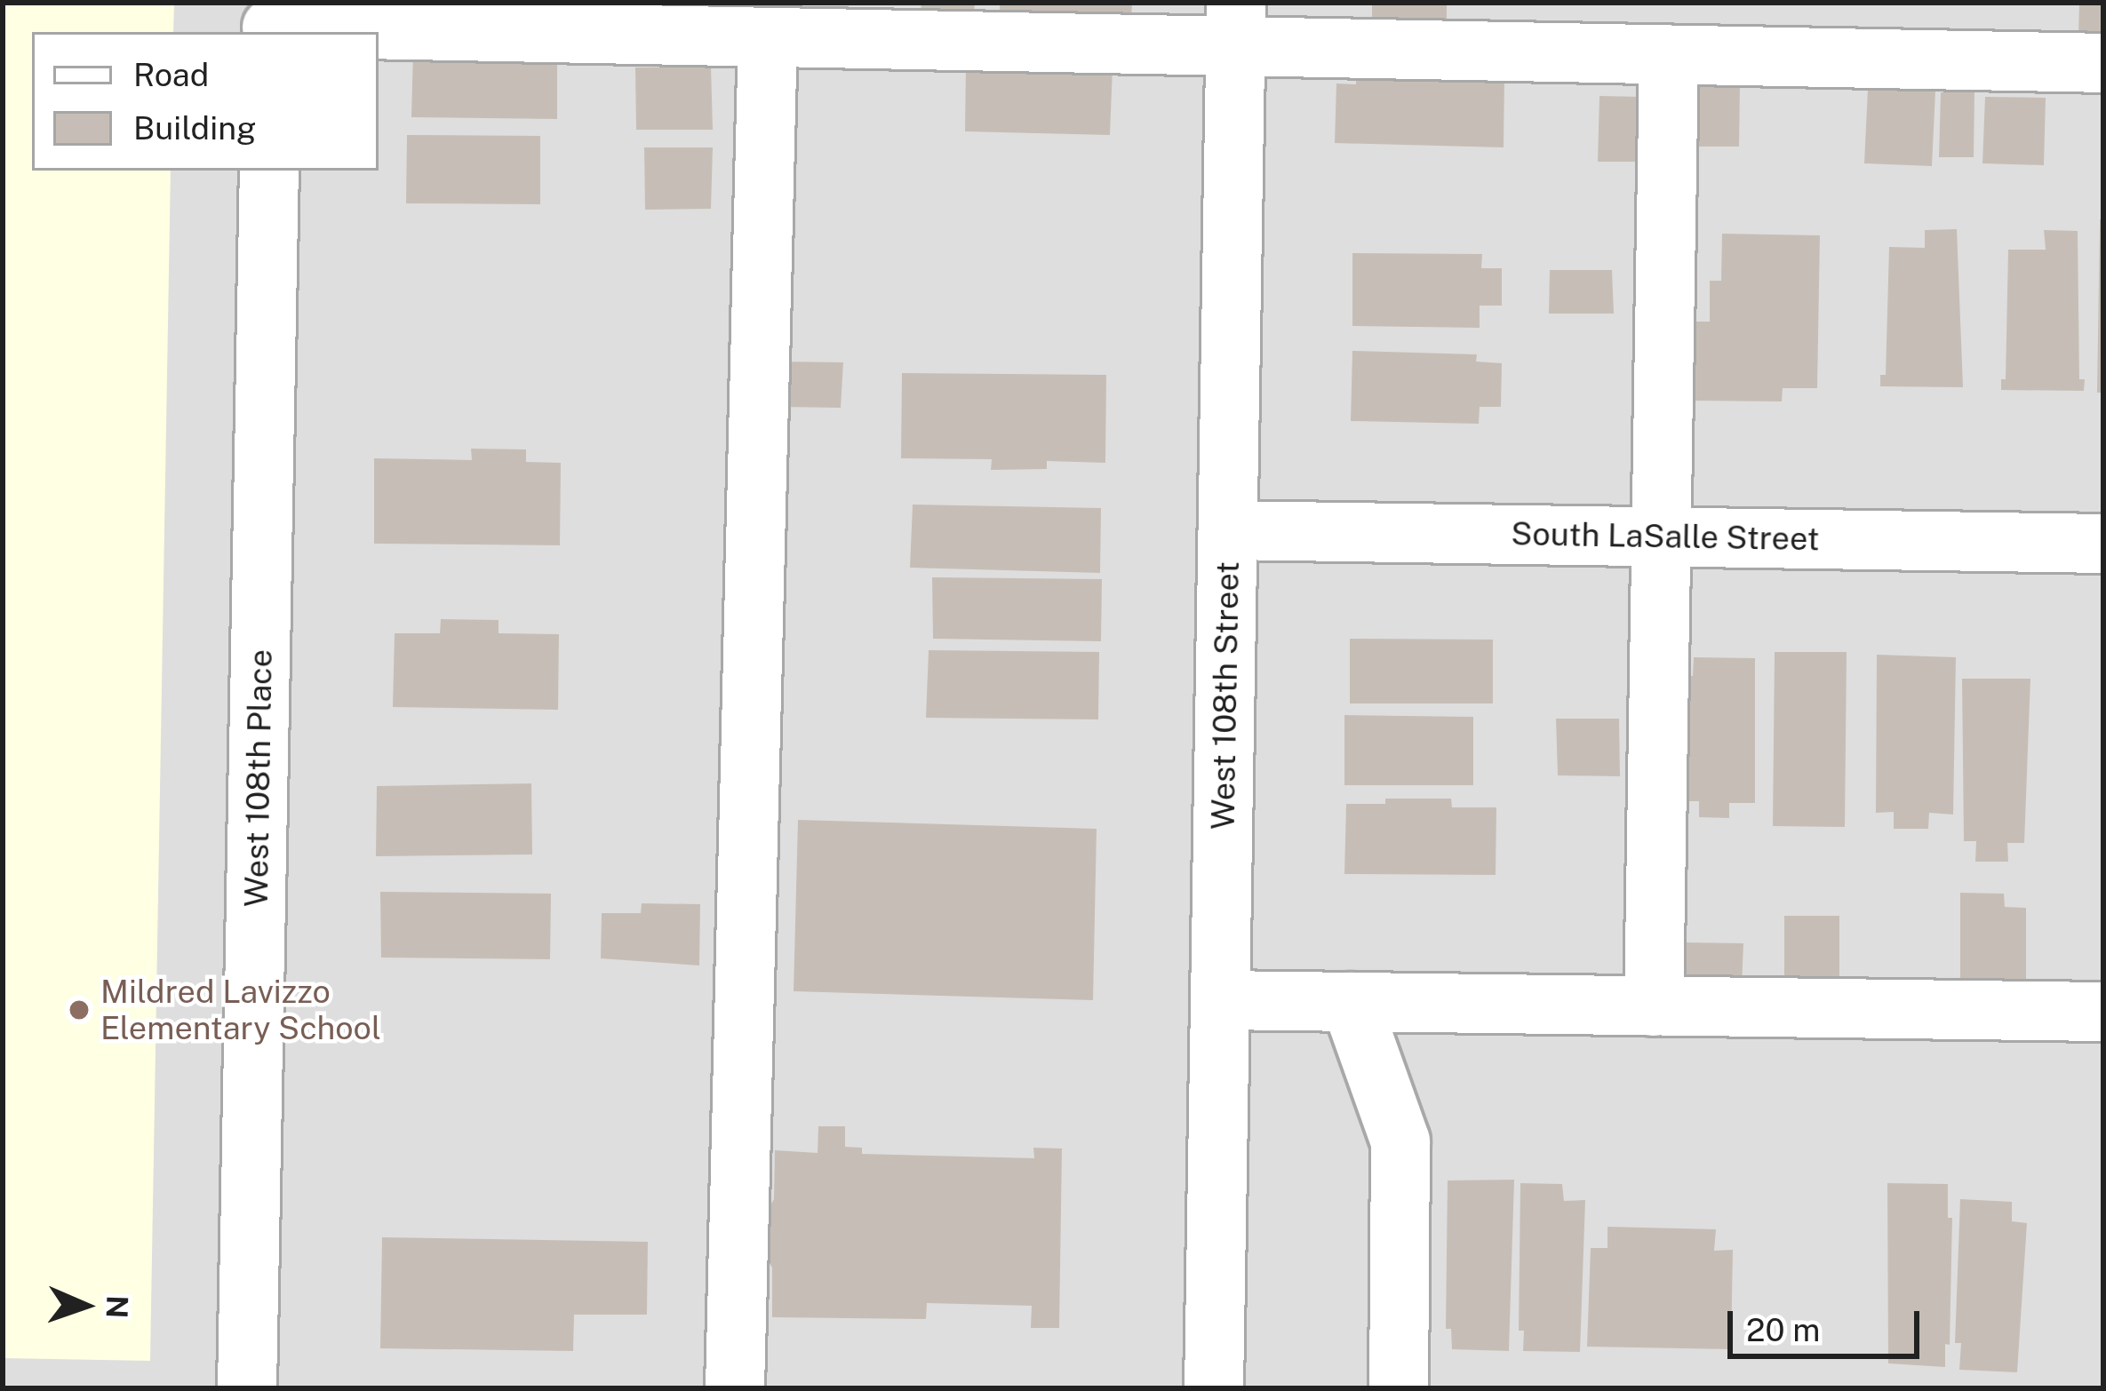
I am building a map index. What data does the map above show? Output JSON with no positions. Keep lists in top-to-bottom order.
{
  "streets": {
    "street": ["South LaSalle Street", "West 108th Street", "West 108th Place"]
  },
  "crossings": [
    ["South LaSalle Street", "West 108th Street"]
  ],
  "places": ["Mildred Lavizzo Elementary School"],
  "legend": ["Road", "Building"],
  "scale_bar": "20 m",
  "north": "right"
}
